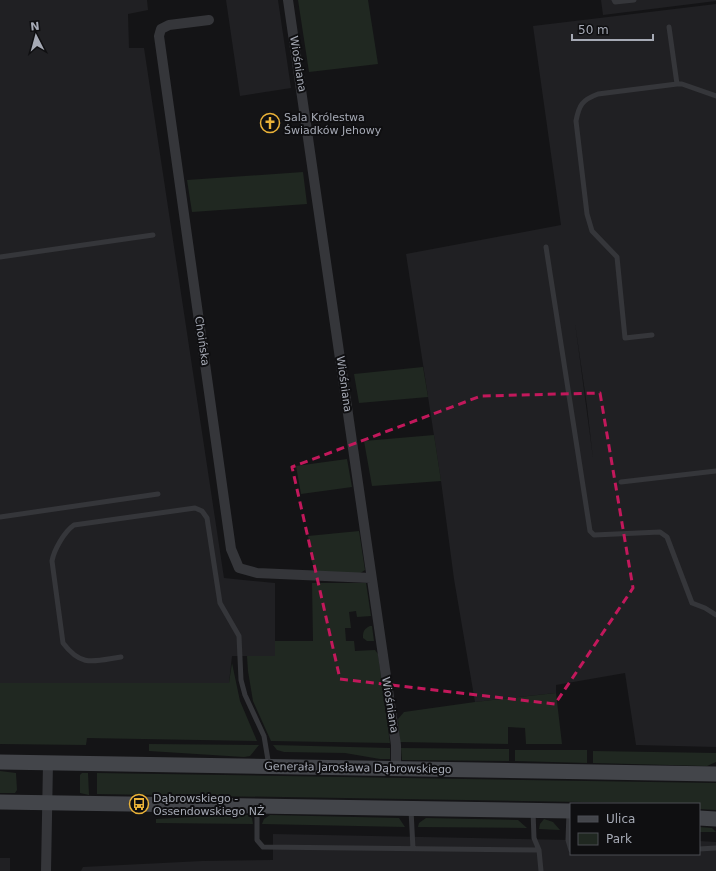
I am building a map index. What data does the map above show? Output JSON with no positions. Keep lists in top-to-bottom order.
{
  "streets": {
    "main road": ["Generała Jarosława Dąbrowskiego"],
    "street": ["Wiośniana", "Choińska"]
  },
  "crossings": [
    ["Wiośniana", "Choińska"],
    ["Wiośniana", "Generała Jarosława Dąbrowskiego"]
  ],
  "places": {
    "church": ["Sala Królestwa Świadków Jehowy"],
    "bus stop": ["Dąbrowskiego - Ossendowskiego NŻ"]
  },
  "legend": ["Ulica", "Park"],
  "scale_bar": "50 m",
  "north": "top"
}
